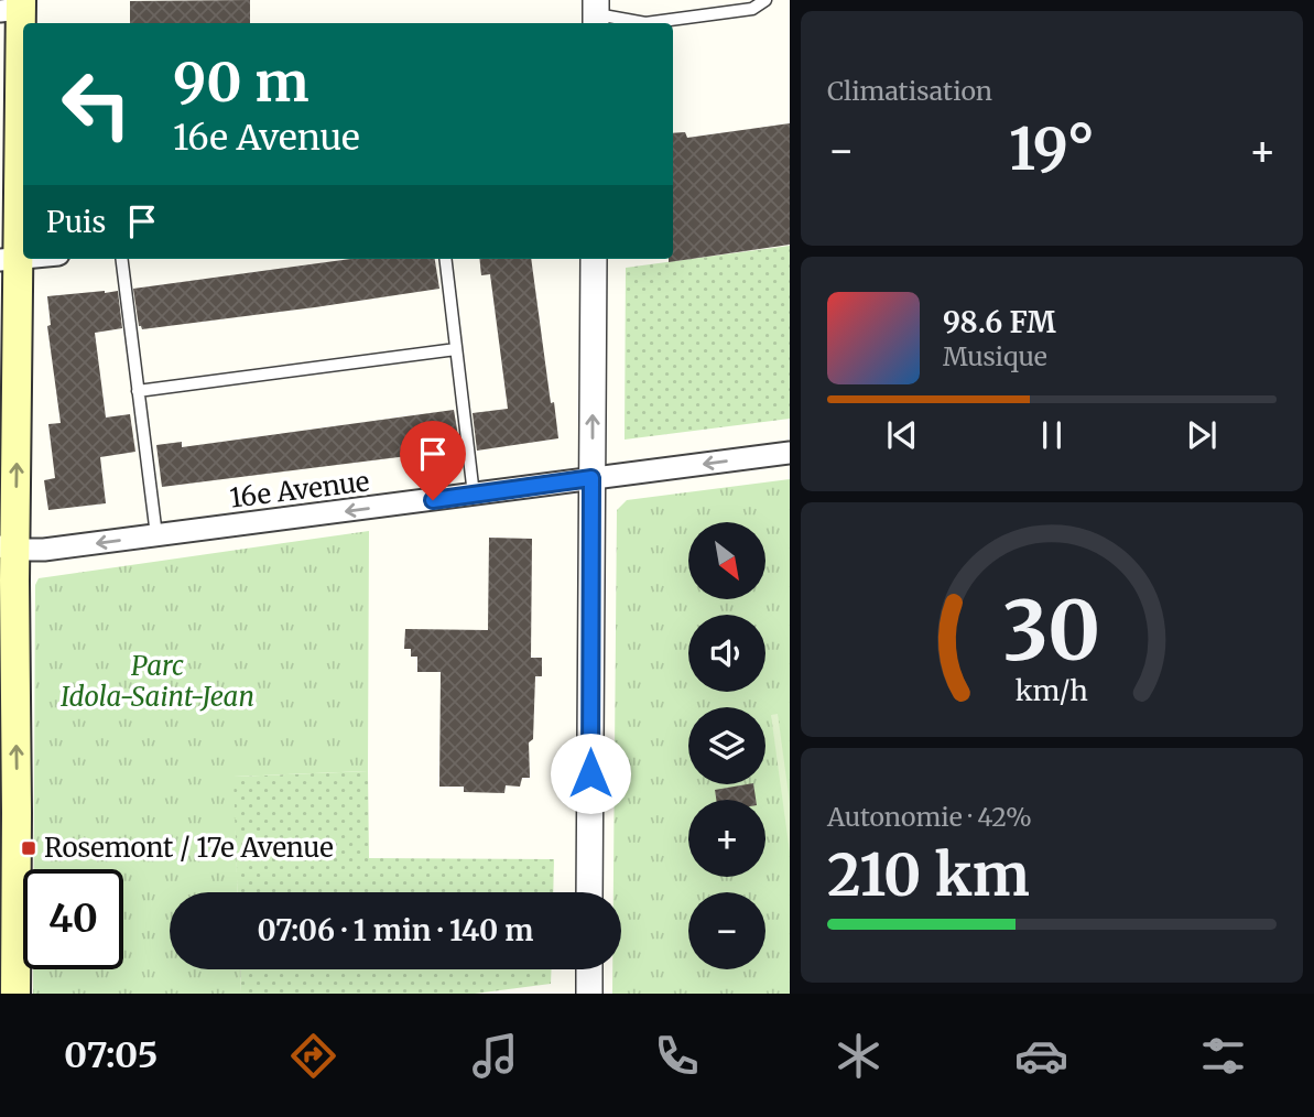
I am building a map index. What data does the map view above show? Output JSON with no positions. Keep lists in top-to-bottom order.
{
  "streets": {
    "street": ["16e Avenue"]
  },
  "one_way": ["16e Avenue"],
  "parks": ["Parc Idola-Saint-Jean"],
  "places": {
    "transit": ["Rosemont / 17e Avenue"]
  },
  "north": "bottom right",
  "page": {
    "tile": [
      "Climatisation",
      ["Autonomie · 42%", "210 km"]
    ],
    "turn": ["90 m", "16e Avenue"],
    "heat": ["−", "19°", "+"],
    "then": "Puis",
    "song": ["98.6 FM", "Musique"],
    "map_buttons": ["+", "−"],
    "limit": "40",
    "trip": "07:06 · 1 min · 140 m",
    "tabs": "07:05",
    "gauge": ["30", "km/h"]
  }
}
